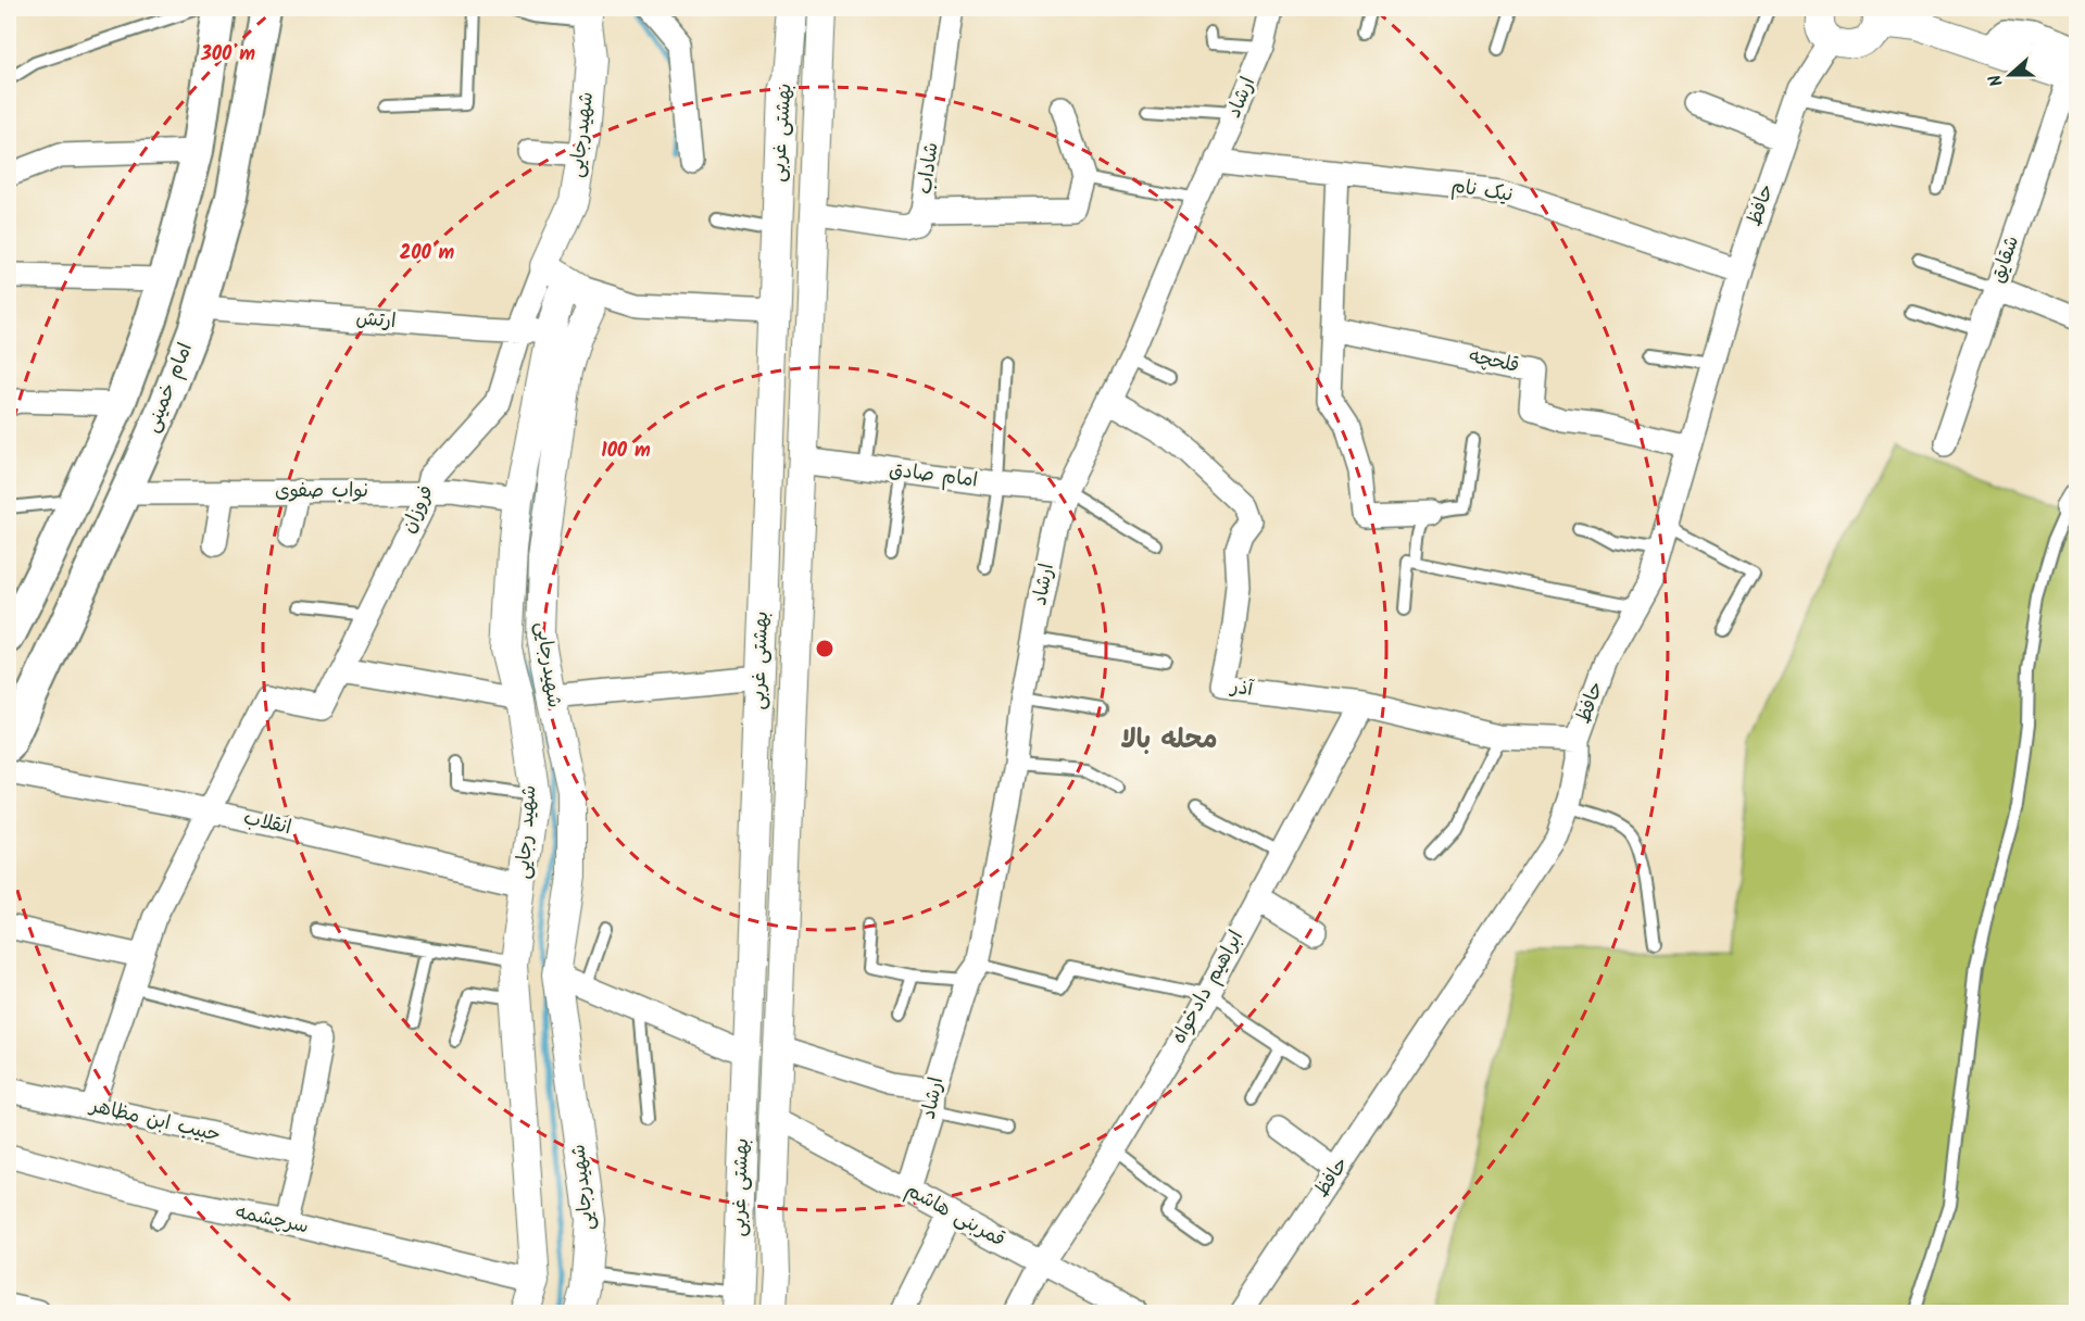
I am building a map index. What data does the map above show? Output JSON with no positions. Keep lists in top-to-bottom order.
{
  "streets": {
    "main road": ["امام خمینی"],
    "street": [
      "ارشاد",
      "بهشتی غربی",
      "شهیدرجایی",
      "شاداب",
      "نیک نام",
      "حافظ",
      "شقایق",
      "ارتش",
      "قلحچه",
      "امام صادق",
      "نواب صفوی",
      "فروزان",
      "آذر",
      "انقلاب",
      "شهید رجایی",
      "ابراهیم دادخواه",
      "حبیب ابن مظاهر",
      "قمربنی هاشم",
      "سرچشمه"
    ]
  },
  "crossings": [
    ["ارشاد", "نیک نام"],
    ["ارشاد", "امام صادق"],
    ["ارشاد", "آذر"],
    ["ارشاد", "قمربنی هاشم"],
    ["بهشتی غربی", "شاداب"],
    ["بهشتی غربی", "امام صادق"],
    ["بهشتی غربی", "قمربنی هاشم"],
    ["شهیدرجایی", "فروزان"],
    ["شهیدرجایی", "شهید رجایی"],
    ["نیک نام", "حافظ"],
    ["حافظ", "قلحچه"],
    ["حافظ", "آذر"],
    ["ارتش", "امام خمینی"],
    ["ارتش", "فروزان"],
    ["ارتش", "شهید رجایی"],
    ["امام خمینی", "نواب صفوی"],
    ["نواب صفوی", "فروزان"],
    ["نواب صفوی", "شهید رجایی"],
    ["فروزان", "انقلاب"],
    ["آذر", "ابراهیم دادخواه"],
    ["انقلاب", "شهید رجایی"],
    ["شهید رجایی", "سرچشمه"],
    ["ابراهیم دادخواه", "قمربنی هاشم"]
  ],
  "districts": ["محله بالا"],
  "north": "left",
  "rings": ["300 m", "200 m", "100 m"]
}
